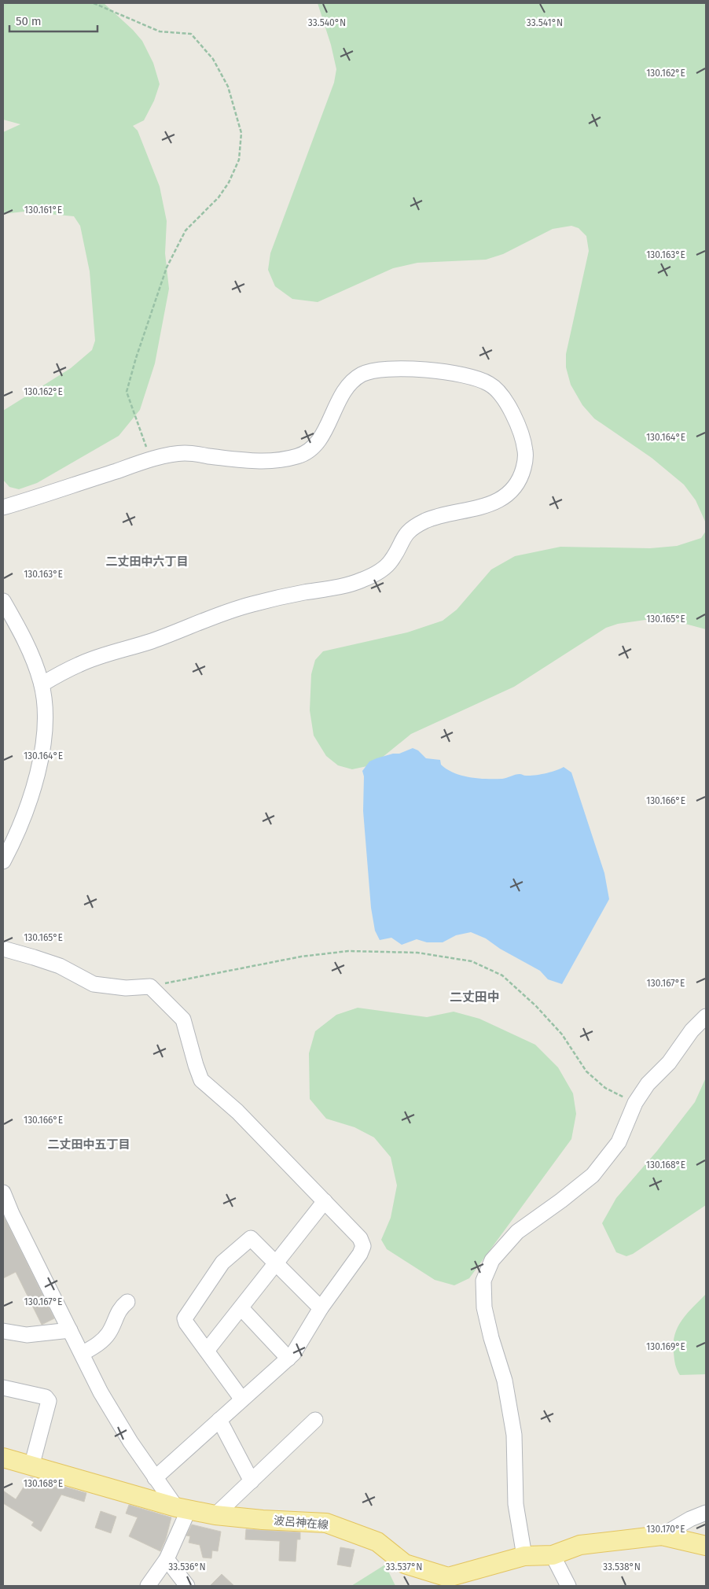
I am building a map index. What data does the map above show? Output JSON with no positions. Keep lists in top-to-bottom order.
{
  "streets": {
    "main road": ["波呂神在線"]
  },
  "districts": ["二丈田中六丁目", "二丈田中", "二丈田中五丁目"],
  "scale_bar": "50 m",
  "coordinates": [
    "33.540°N",
    "33.541°N",
    "130.162°E",
    "130.161°E",
    "130.163°E",
    "130.164°E",
    "130.165°E",
    "130.166°E",
    "130.167°E",
    "130.168°E",
    "130.169°E",
    "130.170°E",
    "33.536°N",
    "33.537°N",
    "33.538°N"
  ]
}
